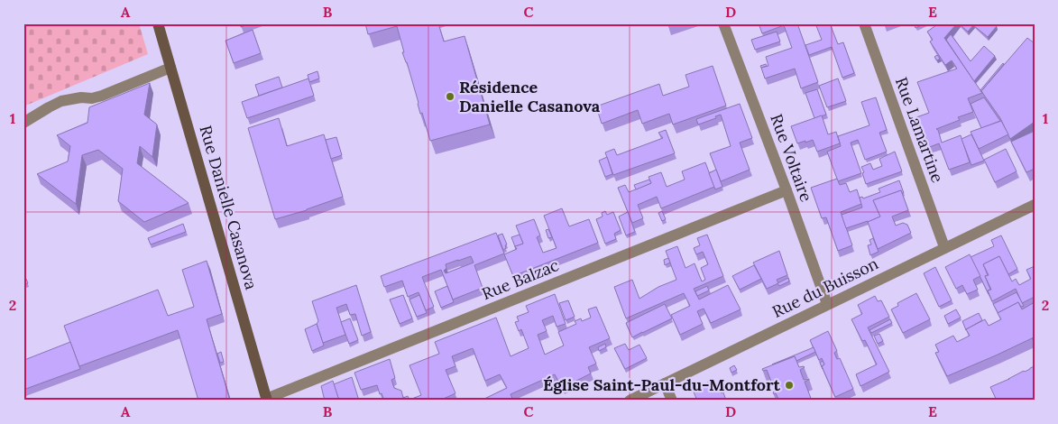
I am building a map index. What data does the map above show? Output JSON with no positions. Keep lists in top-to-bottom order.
{
  "streets": {
    "main road": ["Rue Danielle Casanova"],
    "street": [
      "Rue Lamartine",
      "Rue Voltaire",
      "Rue Balzac",
      "Rue du Buisson"
    ]
  },
  "crossings": [
    ["Rue Lamartine", "Rue du Buisson"],
    ["Rue Voltaire", "Rue Balzac"],
    ["Rue Voltaire", "Rue du Buisson"],
    ["Rue Danielle Casanova", "Rue Balzac"]
  ],
  "places": ["Résidence Danielle Casanova", "Église Saint-Paul-du-Montfort"],
  "grid": {
    "columns": [
      "A",
      "B",
      "C",
      "D",
      "E"
    ],
    "rows": ["1", "2"]
  }
}
